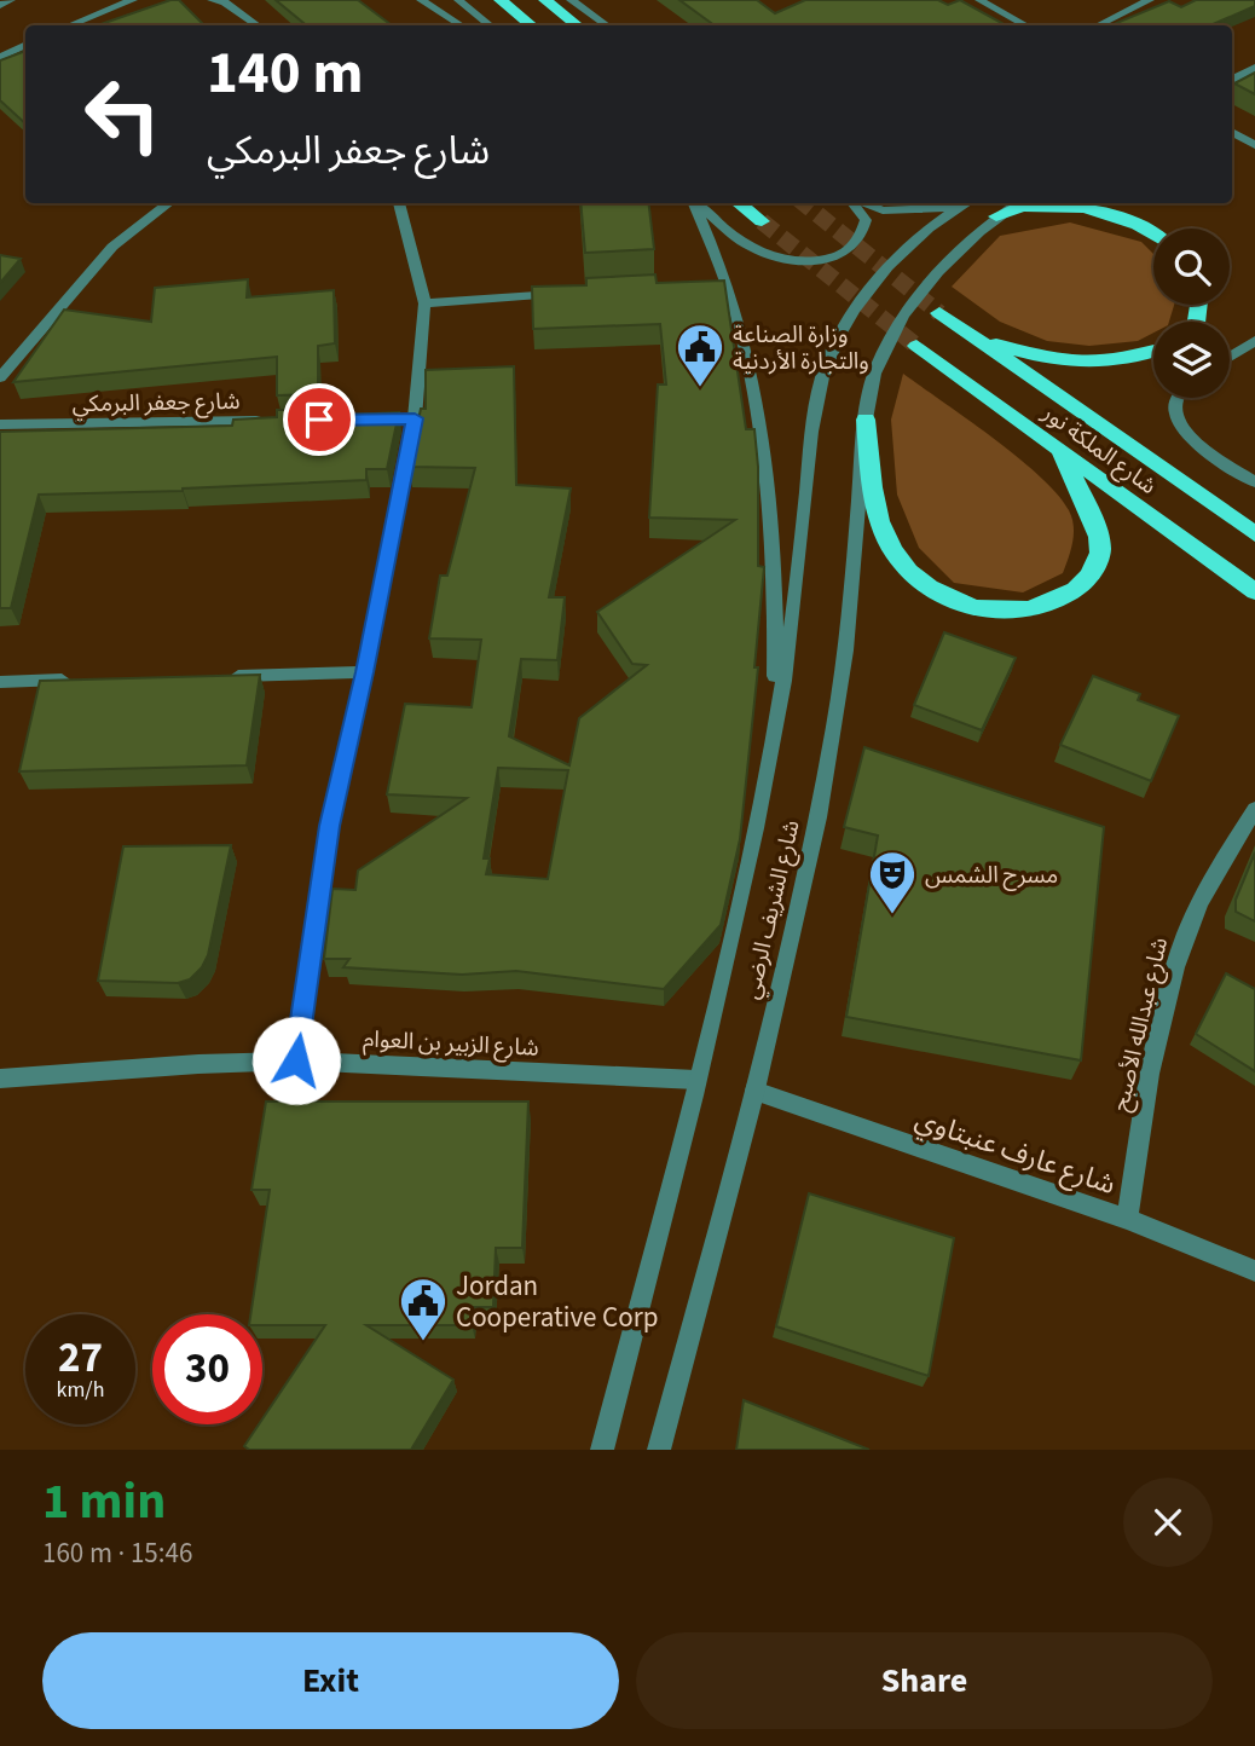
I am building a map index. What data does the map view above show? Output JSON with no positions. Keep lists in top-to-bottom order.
{
  "streets": {
    "highway": ["شارع الملكة نور"],
    "street": [
      "شارع جعفر البرمكي",
      "شارع الشريف الرضي",
      "شارع عبدالله الأصبح",
      "شارع الزبير بن العوام",
      "شارع عارف عنبتاوي"
    ]
  },
  "crossings": [
    ["شارع الشريف الرضي", "شارع الزبير بن العوام"],
    ["شارع الشريف الرضي", "شارع عارف عنبتاوي"],
    ["شارع عبدالله الأصبح", "شارع عارف عنبتاوي"]
  ],
  "places": {
    "public building": ["وزارة الصناعة والتجارة الأردنية", "Jordan Cooperative Corp"],
    "theatre": ["مسرح الشمس"]
  },
  "page": {
    "turn": ["140 m", "شارع جعفر البرمكي"],
    "speed": "27 km/h",
    "limit": "30",
    "heading": ["1 min", "160 m · 15:46"],
    "buttons": ["Exit", "Share"]
  }
}
